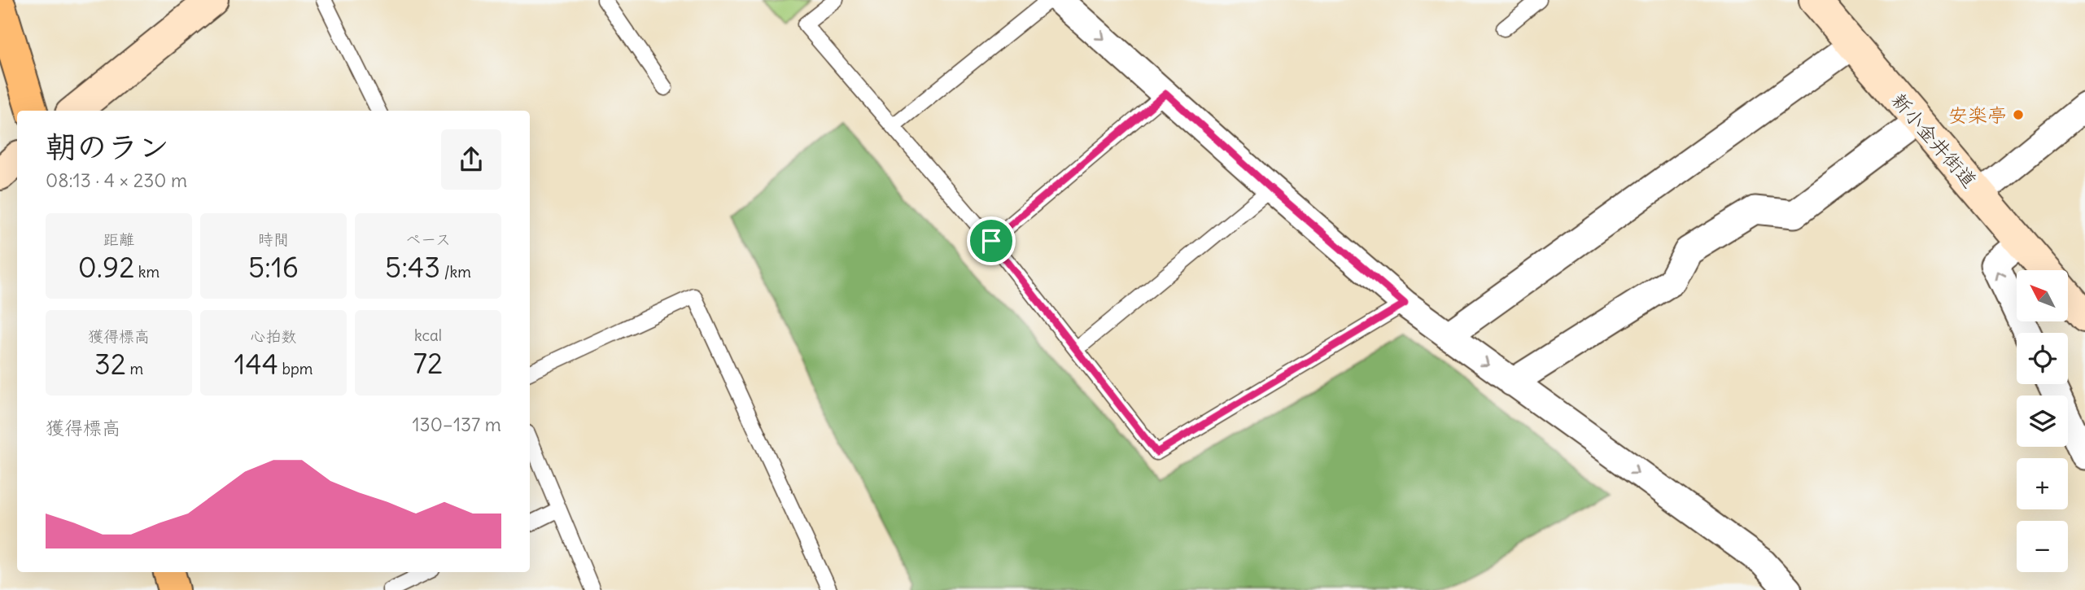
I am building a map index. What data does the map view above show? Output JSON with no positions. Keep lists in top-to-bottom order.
{
  "streets": {
    "main road": ["新小金井街道"]
  },
  "places": ["安楽亭"],
  "north": "top left",
  "page": {
    "heading": ["朝のラン", "08:13 · 4 × 230 m"],
    "stats": [
      ["距離", "0.92 km"],
      ["時間", "5:16"],
      ["ペース", "5:43 /km"],
      ["獲得標高", "32 m"],
      ["心拍数", "144 bpm"],
      ["kcal", "72"]
    ],
    "map_buttons": ["+", "−"],
    "chart": ["獲得標高", "130–137 m"]
  }
}
